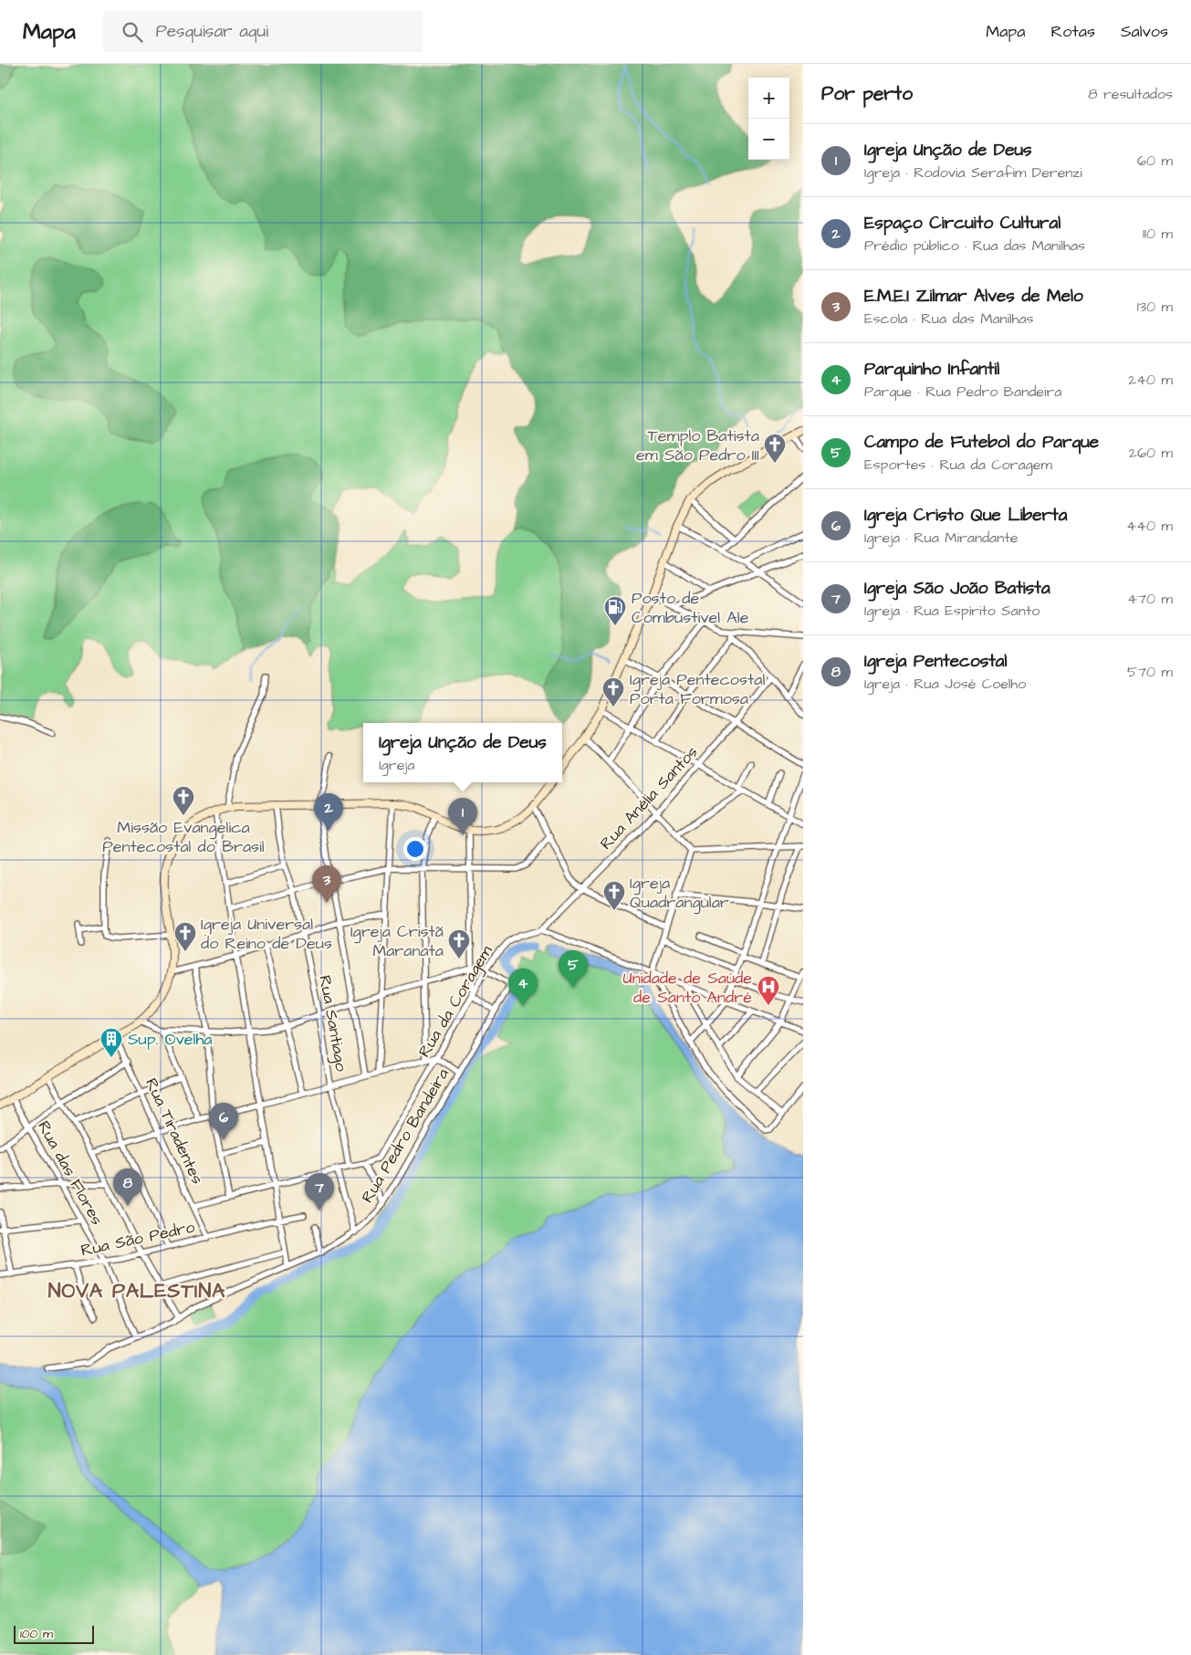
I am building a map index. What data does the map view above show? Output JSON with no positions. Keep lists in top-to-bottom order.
{
  "streets": {
    "street": [
      "Rua Anélia Santos",
      "Rua da Coragem",
      "Rua Santiago",
      "Rua Tiradentes",
      "Rua Pedro Bandeira",
      "Rua das Flores",
      "Rua São Pedro"
    ]
  },
  "crossings": [
    ["Rua Anélia Santos", "Rua da Coragem"],
    ["Rua da Coragem", "Rua Santiago"],
    ["Rua da Coragem", "Rua Tiradentes"],
    ["Rua da Coragem", "Rua Pedro Bandeira"],
    ["Rua Tiradentes", "Rua São Pedro"],
    ["Rua Pedro Bandeira", "Rua das Flores"],
    ["Rua das Flores", "Rua São Pedro"]
  ],
  "districts": ["NOVA PALESTINA"],
  "places": {
    "church": [
      "Templo Batista em São Pedro III",
      "Igreja Pentecostal Porta Formosa",
      "Missão Evangelica Pentecostal do Brasil",
      "Igreja Quadrangular",
      "Igreja Universal do Reino de Deus",
      "Igreja Cristã Maranata"
    ],
    "fuel station": ["Posto de Combustivel Ale"],
    "hospital": ["Unidade de Saúde de Santo André"],
    "building": ["Sup. Ovelha"]
  },
  "scale_bar": "100 m",
  "page": {
    "header": "Mapa",
    "search": "Pesquisar aqui",
    "nav": ["Mapa", "Rotas", "Salvos"],
    "heading": ["Por perto", "8 resultados"],
    "map_buttons": ["+", "−"],
    "list": [
      {
        "mark": "1",
        "name": "Igreja Unção de Deus",
        "note": "Igreja · Rodovia Serafim Derenzi",
        "value": "60 m"
      },
      {
        "mark": "2",
        "name": "Espaço Circuito Cultural",
        "note": "Prédio público · Rua das Manilhas",
        "value": "110 m"
      },
      {
        "mark": "3",
        "name": "E.M.E.I Zilmar Alves de Melo",
        "note": "Escola · Rua das Manilhas",
        "value": "130 m"
      },
      {
        "mark": "4",
        "name": "Parquinho Infantil",
        "note": "Parque · Rua Pedro Bandeira",
        "value": "240 m"
      },
      {
        "mark": "5",
        "name": "Campo de Futebol do Parque",
        "note": "Esportes · Rua da Coragem",
        "value": "260 m"
      },
      {
        "mark": "6",
        "name": "Igreja Cristo Que Liberta",
        "note": "Igreja · Rua Mirandante",
        "value": "440 m"
      },
      {
        "mark": "7",
        "name": "Igreja São João Batista",
        "note": "Igreja · Rua Espírito Santo",
        "value": "470 m"
      },
      {
        "mark": "8",
        "name": "Igreja Pentecostal",
        "note": "Igreja · Rua José Coelho",
        "value": "570 m"
      }
    ],
    "popup": ["Igreja Unção de Deus", "Igreja"],
    "pins": [
      "2",
      "1",
      "3",
      "5",
      "4",
      "6",
      "8",
      "7"
    ],
    "scale": "100 m"
  }
}
